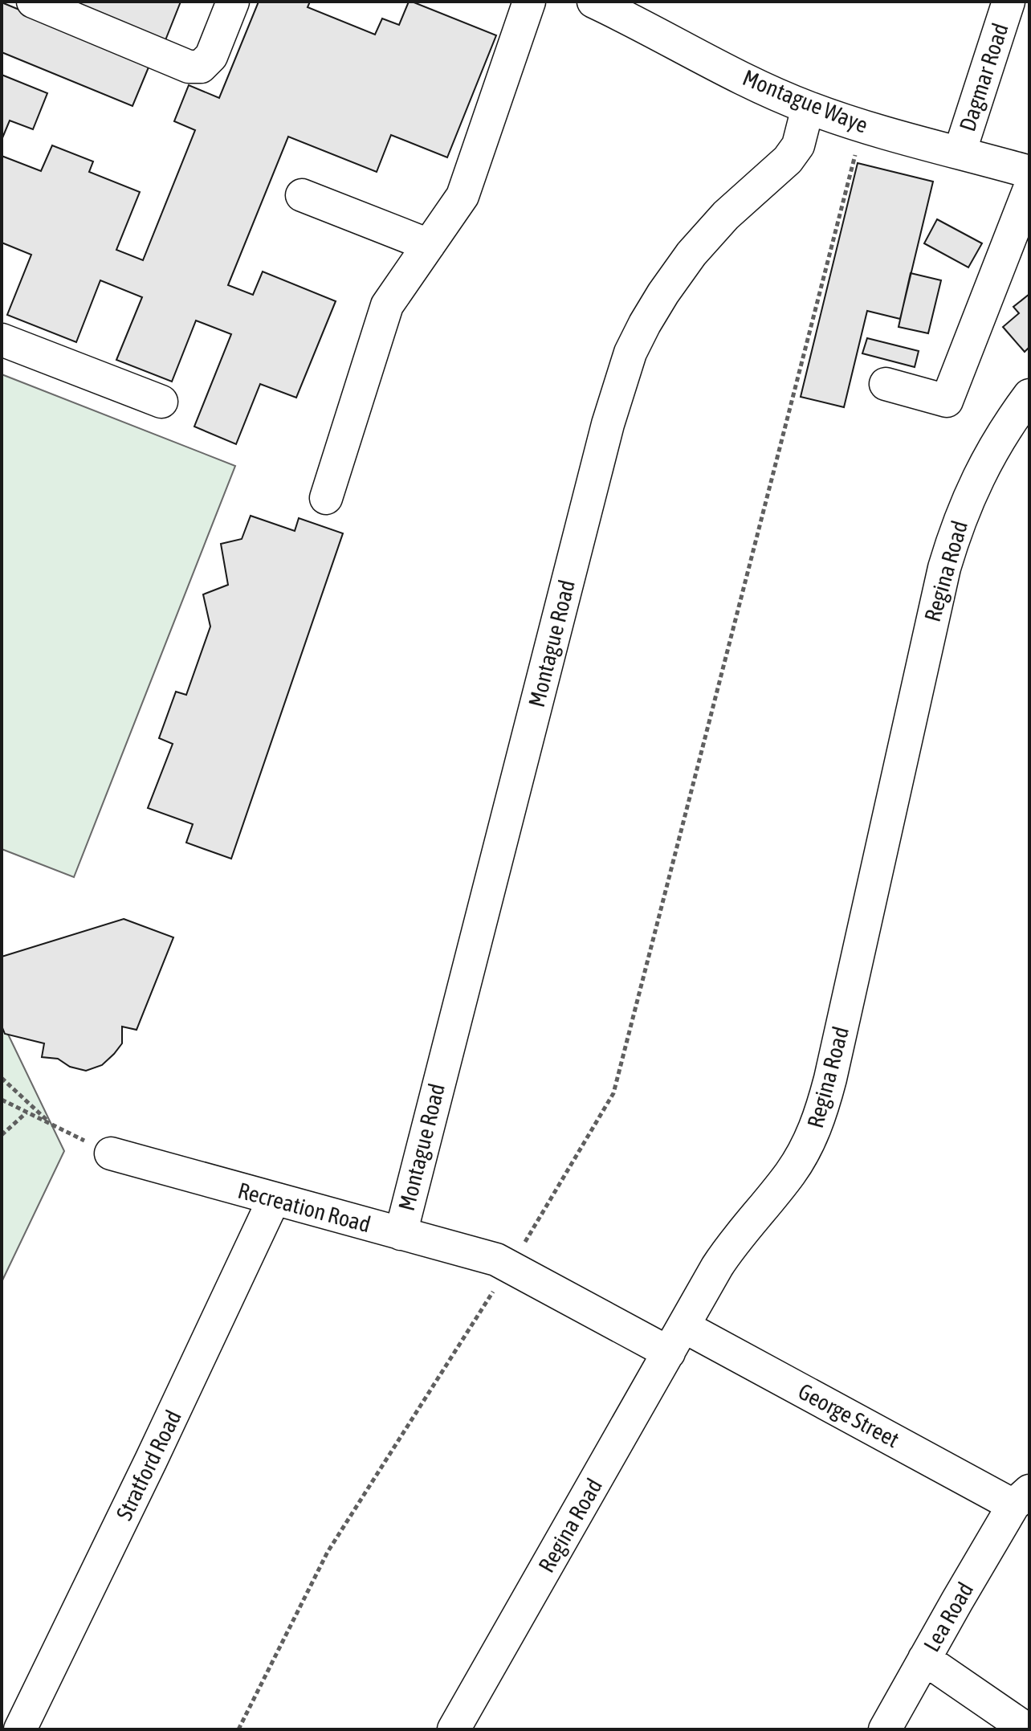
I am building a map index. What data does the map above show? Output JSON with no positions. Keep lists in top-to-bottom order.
{
  "streets": {
    "street": [
      "Dagmar Road",
      "Montague Waye",
      "Regina Road",
      "Montague Road",
      "Recreation Road",
      "George Street",
      "Stratford Road",
      "Lea Road"
    ]
  },
  "crossings": [
    ["Dagmar Road", "Montague Waye"],
    ["Montague Waye", "Montague Road"],
    ["Regina Road", "Recreation Road"],
    ["Regina Road", "George Street"],
    ["Montague Road", "Recreation Road"],
    ["Recreation Road", "George Street"],
    ["Recreation Road", "Stratford Road"],
    ["George Street", "Lea Road"]
  ]
}
